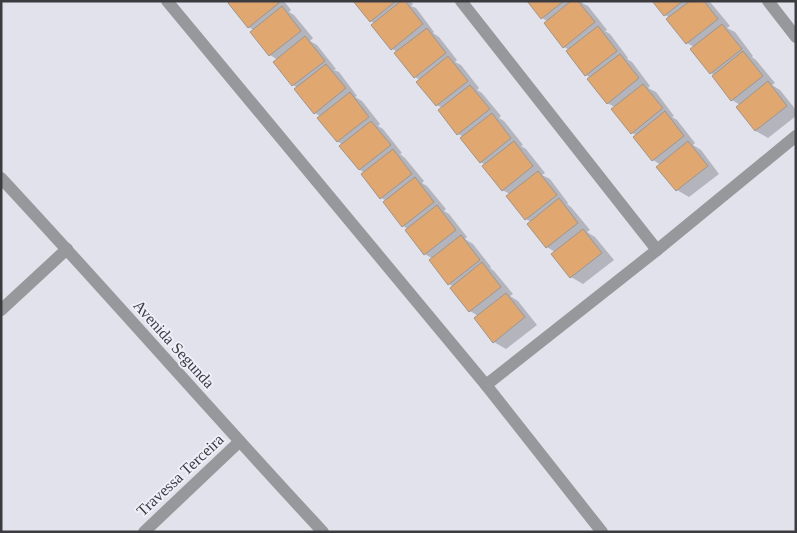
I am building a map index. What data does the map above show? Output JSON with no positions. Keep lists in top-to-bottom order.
{
  "streets": {
    "street": ["Avenida Segunda", "Travessa Terceira"]
  },
  "crossings": [
    ["Avenida Segunda", "Travessa Terceira"]
  ]
}
